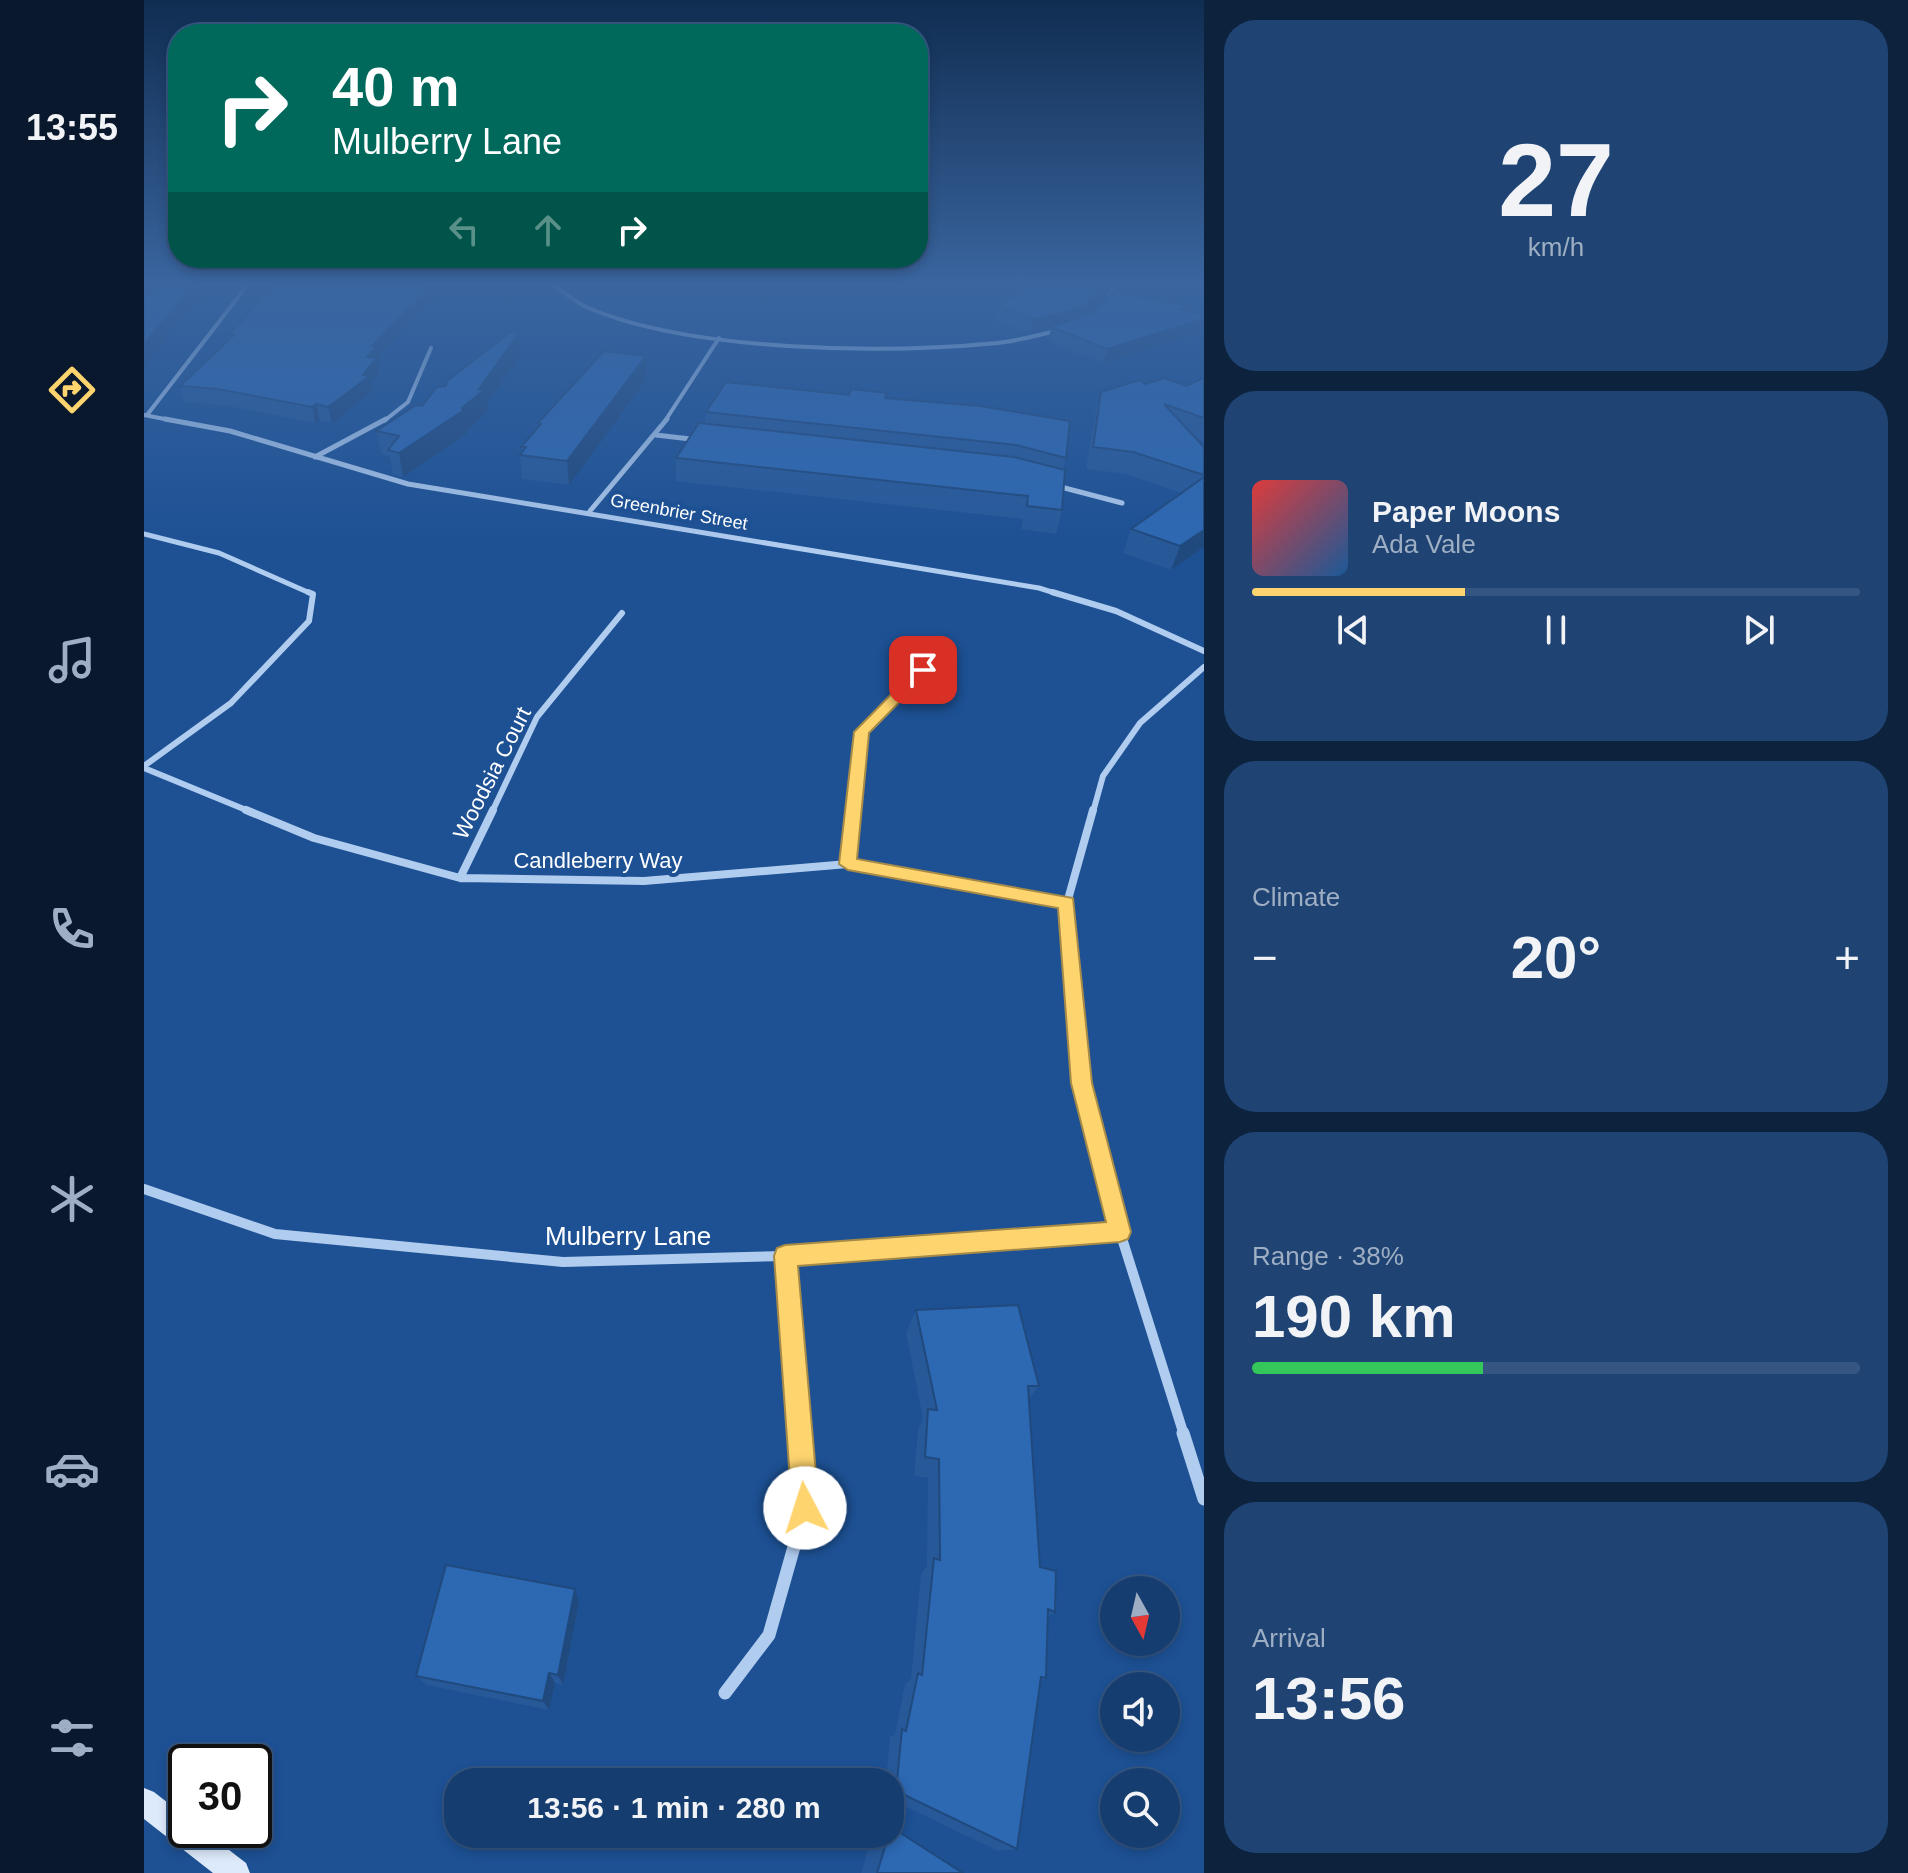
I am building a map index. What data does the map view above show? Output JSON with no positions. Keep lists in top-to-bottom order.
{
  "streets": {
    "street": [
      "Greenbrier Street",
      "Woodsia Court",
      "Candleberry Way",
      "Mulberry Lane"
    ]
  },
  "crossings": [
    ["Woodsia Court", "Candleberry Way"]
  ],
  "north": "bottom",
  "page": {
    "tabs": "13:55",
    "tile": [
      ["27", "km/h"],
      "Climate",
      ["Range · 38%", "190 km"],
      ["Arrival", "13:56"]
    ],
    "turn": ["40 m", "Mulberry Lane"],
    "song": ["Paper Moons", "Ada Vale"],
    "heat": ["−", "20°", "+"],
    "limit": "30",
    "trip": "13:56 · 1 min · 280 m"
  }
}
